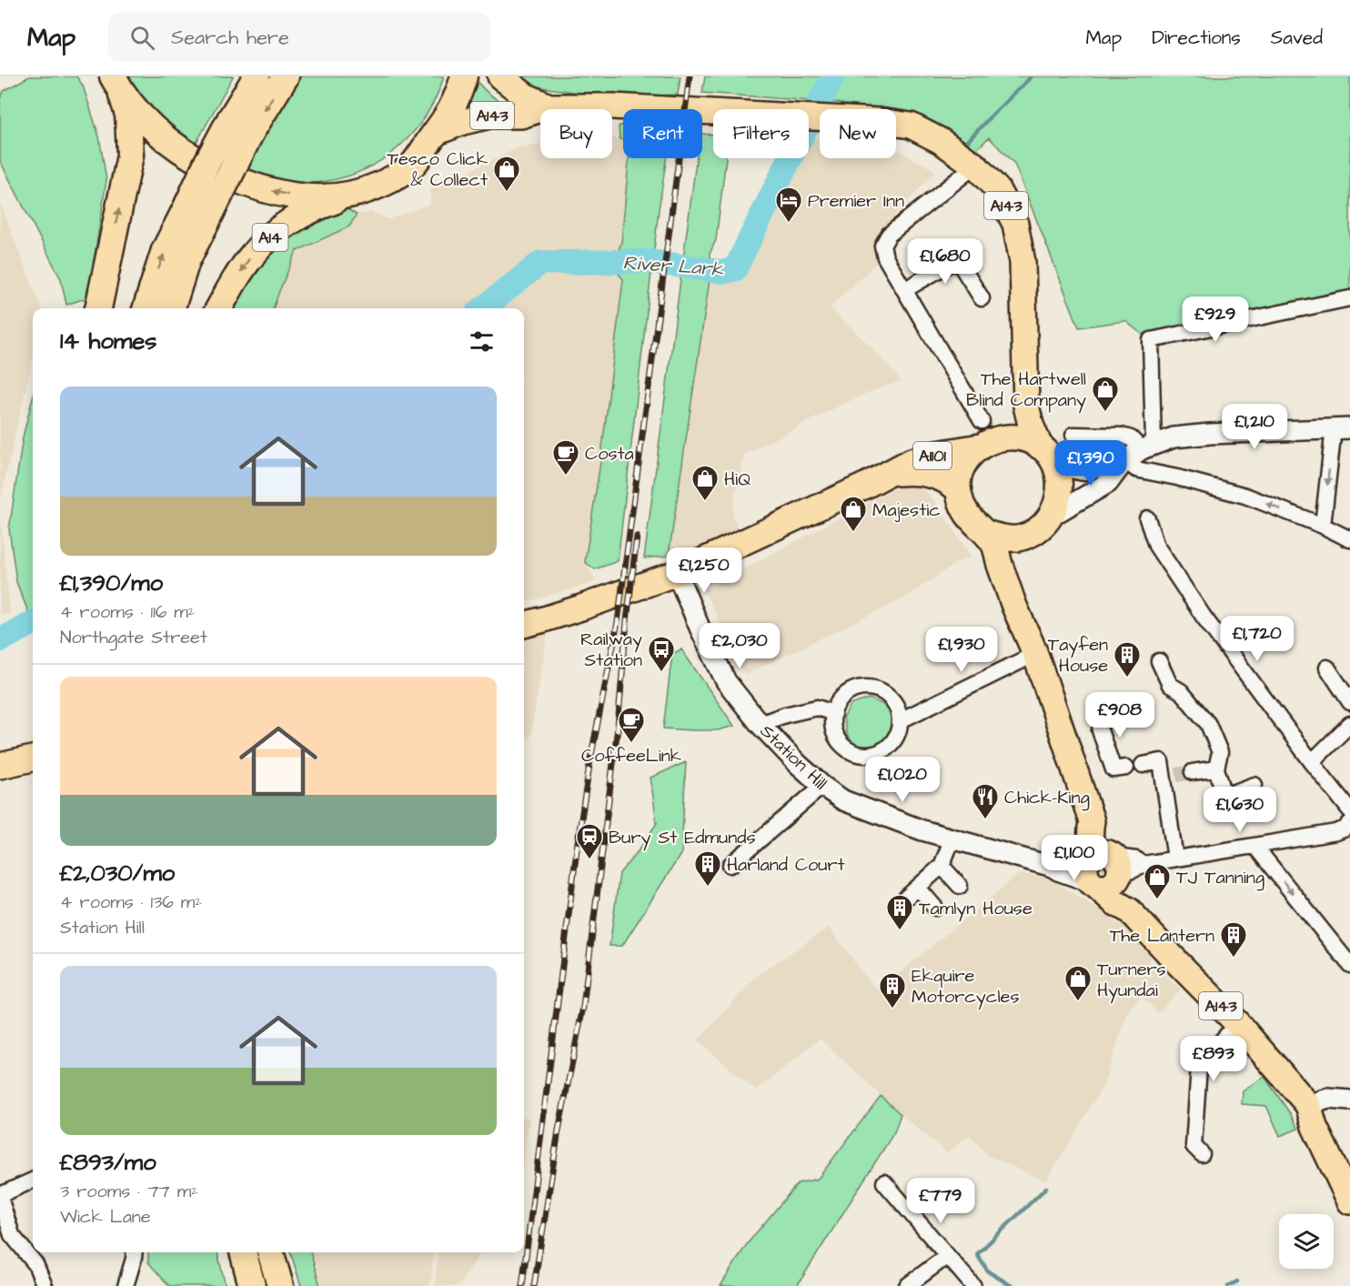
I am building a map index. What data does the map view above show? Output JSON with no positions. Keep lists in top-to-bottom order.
{
  "streets": {
    "highway": ["A14"],
    "main road": ["A143", "A1101"],
    "street": ["Station Hill"]
  },
  "crossings": [
    ["A143", "A1101"],
    ["A143", "Station Hill"],
    ["A1101", "Station Hill"]
  ],
  "water": ["River Lark"],
  "places": {
    "shop": [
      "Tesco Click & Collect",
      "The Hartwell Blind Company",
      "HiQ",
      "Majestic",
      "TJ Tanning",
      "Turners Hyundai"
    ],
    "hotel": ["Premier Inn"],
    "cafe": ["Costa", "CoffeeLink"],
    "bus stop": ["Railway Station"],
    "building": [
      "Tayfen House",
      "Harland Court",
      "Tamlyn House",
      "The Lantern",
      "Ekquire Motorcycles"
    ],
    "restaurant": ["Chick-King"],
    "station": ["Bury St Edmunds"]
  },
  "page": {
    "header": "Map",
    "search": "Search here",
    "nav": ["Map", "Directions", "Saved"],
    "chip": [
      "Buy",
      "Rent",
      "Filters",
      "New"
    ],
    "price": [
      "£1,680",
      "£929",
      "£1,210",
      "£1,390",
      "£1,250",
      "£1,720",
      "£2,030",
      "£1,930",
      "£908",
      "£1,020",
      "£1,630",
      "£1,100",
      "£893",
      "£779"
    ],
    "heading": "14 homes",
    "list": [
      {
        "name": "£1,390/mo",
        "note": "4 rooms · 116 m² · Northgate Street"
      },
      {
        "name": "£2,030/mo",
        "note": "4 rooms · 136 m² · Station Hill"
      },
      {
        "name": "£893/mo",
        "note": "3 rooms · 77 m² · Wick Lane"
      }
    ]
  }
}
